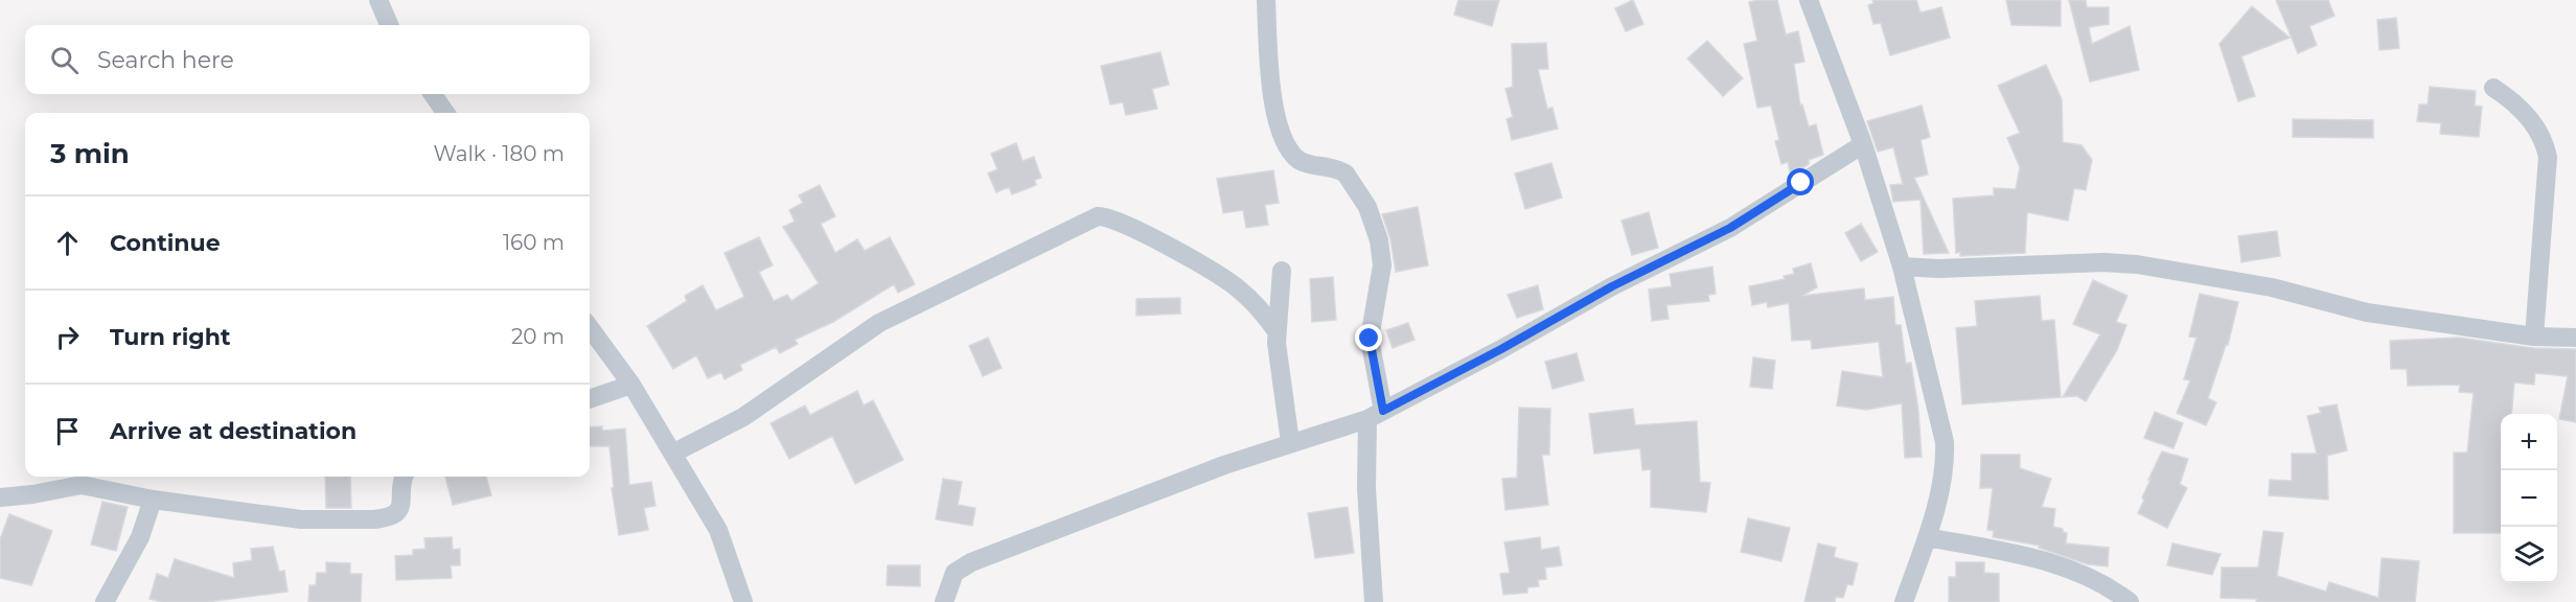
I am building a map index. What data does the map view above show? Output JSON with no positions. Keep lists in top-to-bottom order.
{
  "page": {
    "search": "Search here",
    "heading": ["3 min", "Walk · 180 m"],
    "list": [
      ["Continue", "160 m"],
      ["Turn right", "20 m"],
      "Arrive at destination"
    ],
    "map_buttons": ["+", "−"]
  }
}
